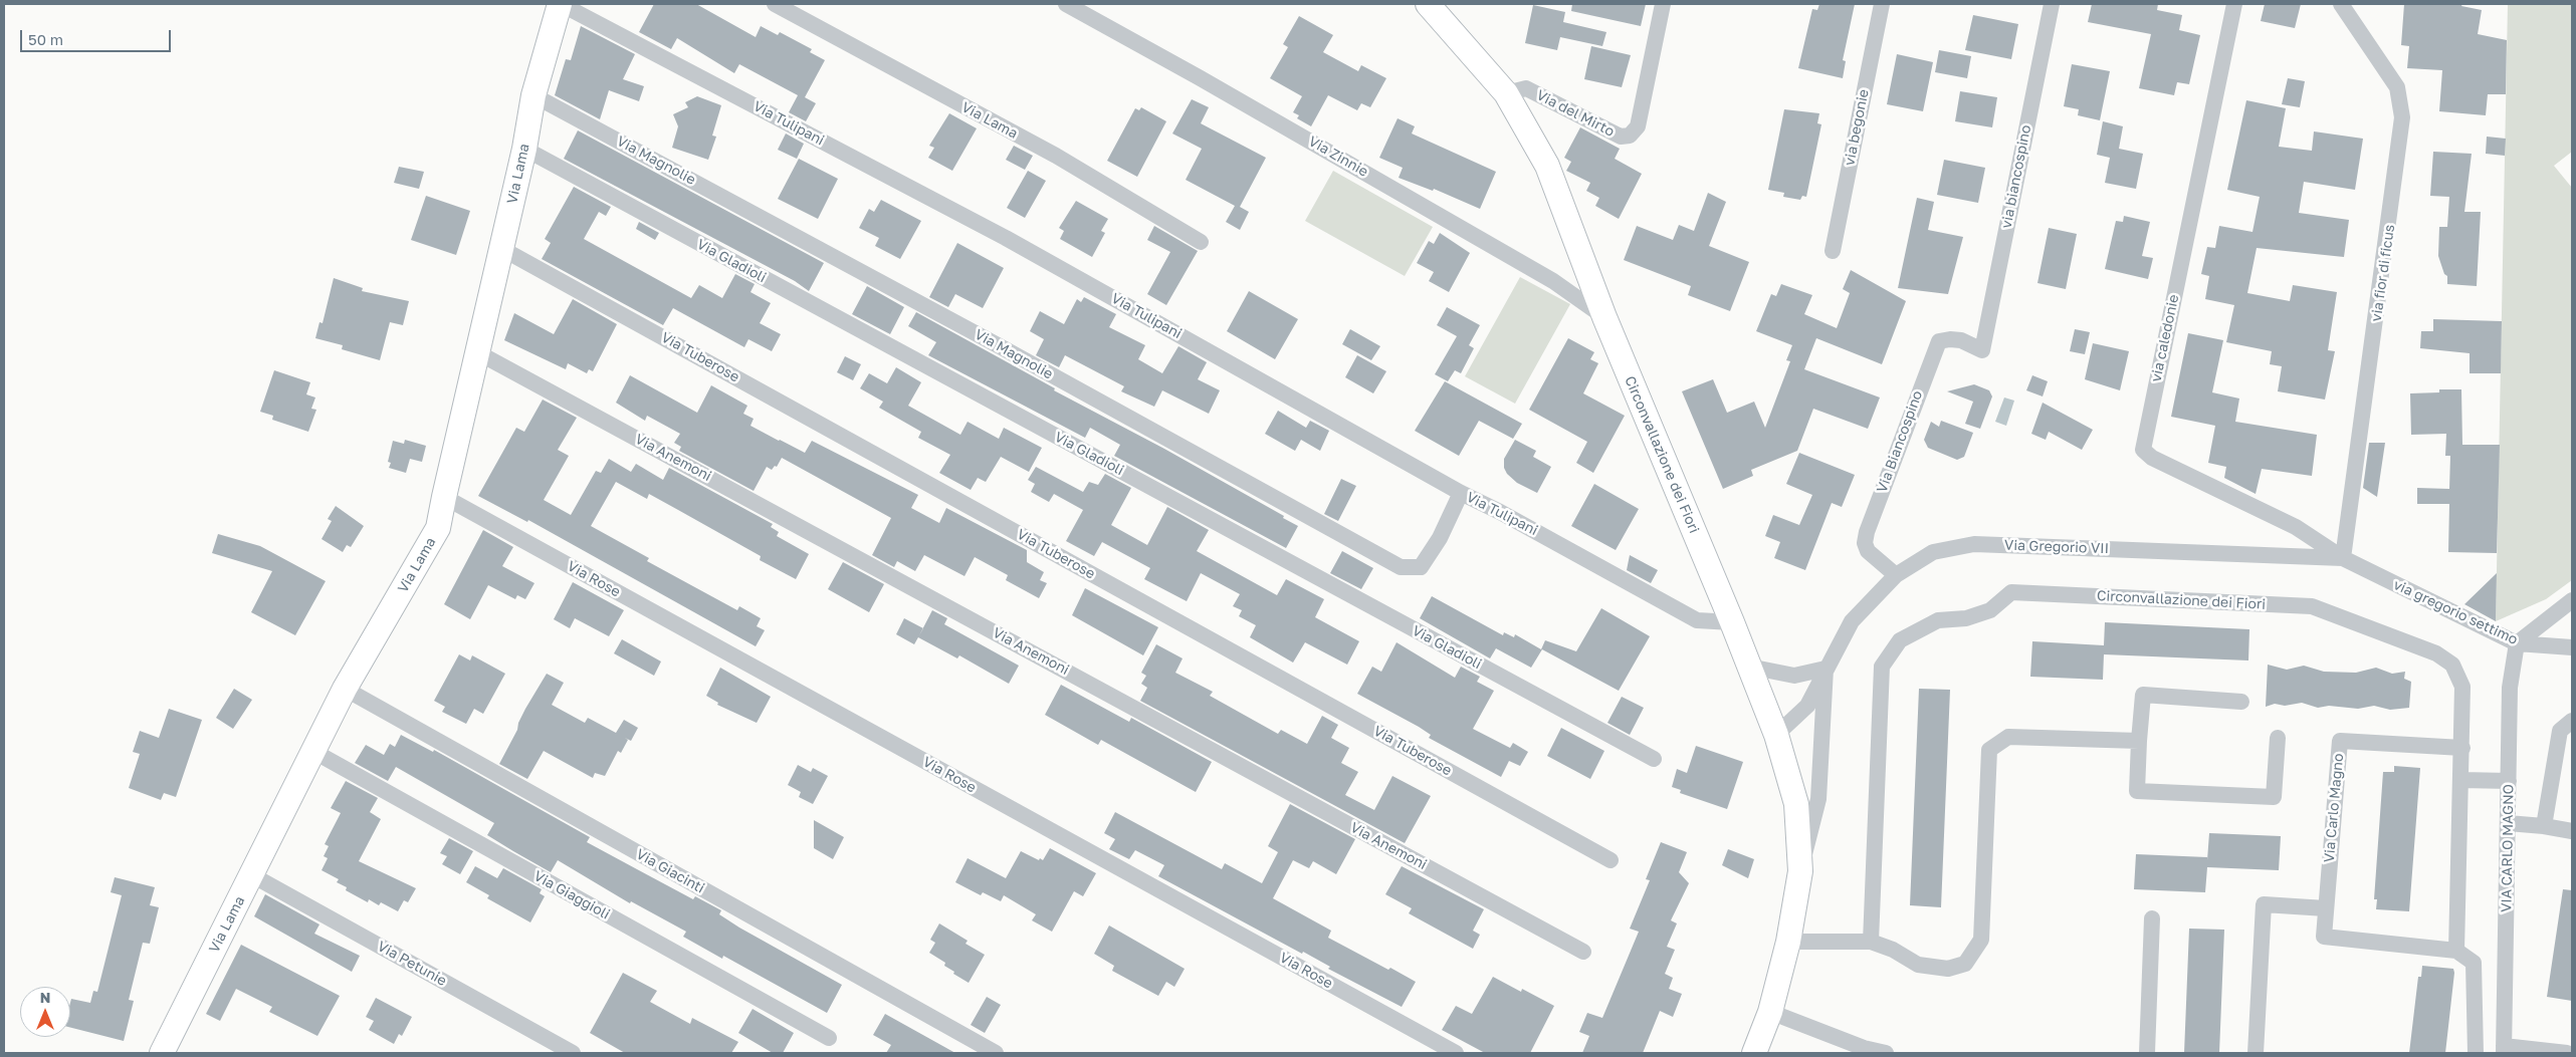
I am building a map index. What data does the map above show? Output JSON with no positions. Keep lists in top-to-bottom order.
{
  "streets": {
    "street": [
      "Via del Mirto",
      "Via Lama",
      "Via Tulipani",
      "via begonie",
      "Via Zinnie",
      "Via Magnolie",
      "via biancospino",
      "Via Gladioli",
      "via fior di ficus",
      "via caledonie",
      "Via Tuberose",
      "Via Biancospino",
      "Circonvallazione dei Fiori",
      "Via Anemoni",
      "Via Gregorio VII",
      "Via Rose",
      "via gregorio settimo",
      "Via Carlo Magno",
      "VIA CARLO MAGNO",
      "Via Giacinti",
      "Via Giaggioli",
      "Via Petunie"
    ]
  },
  "crossings": [
    ["Via del Mirto", "Circonvallazione dei Fiori"],
    ["Via Lama", "Via Tulipani"],
    ["Via Lama", "Via Magnolie"],
    ["Via Lama", "Via Gladioli"],
    ["Via Lama", "Via Tuberose"],
    ["Via Lama", "Via Anemoni"],
    ["Via Lama", "Via Rose"],
    ["Via Lama", "Via Giacinti"],
    ["Via Lama", "Via Giaggioli"],
    ["Via Lama", "Via Petunie"],
    ["Via Tulipani", "Via Magnolie"],
    ["Via Tulipani", "Circonvallazione dei Fiori"],
    ["Via Zinnie", "Circonvallazione dei Fiori"],
    ["via biancospino", "Via Biancospino"],
    ["via fior di ficus", "via caledonie"],
    ["via fior di ficus", "Via Gregorio VII"],
    ["via fior di ficus", "via gregorio settimo"],
    ["via caledonie", "Via Gregorio VII"],
    ["via caledonie", "via gregorio settimo"],
    ["Via Biancospino", "Via Gregorio VII"],
    ["Circonvallazione dei Fiori", "Via Gregorio VII"],
    ["Circonvallazione dei Fiori", "Via Carlo Magno"],
    ["Via Gregorio VII", "via gregorio settimo"],
    ["via gregorio settimo", "VIA CARLO MAGNO"],
    ["Via Carlo Magno", "VIA CARLO MAGNO"]
  ],
  "scale_bar": "50 m",
  "north": "top"
}
